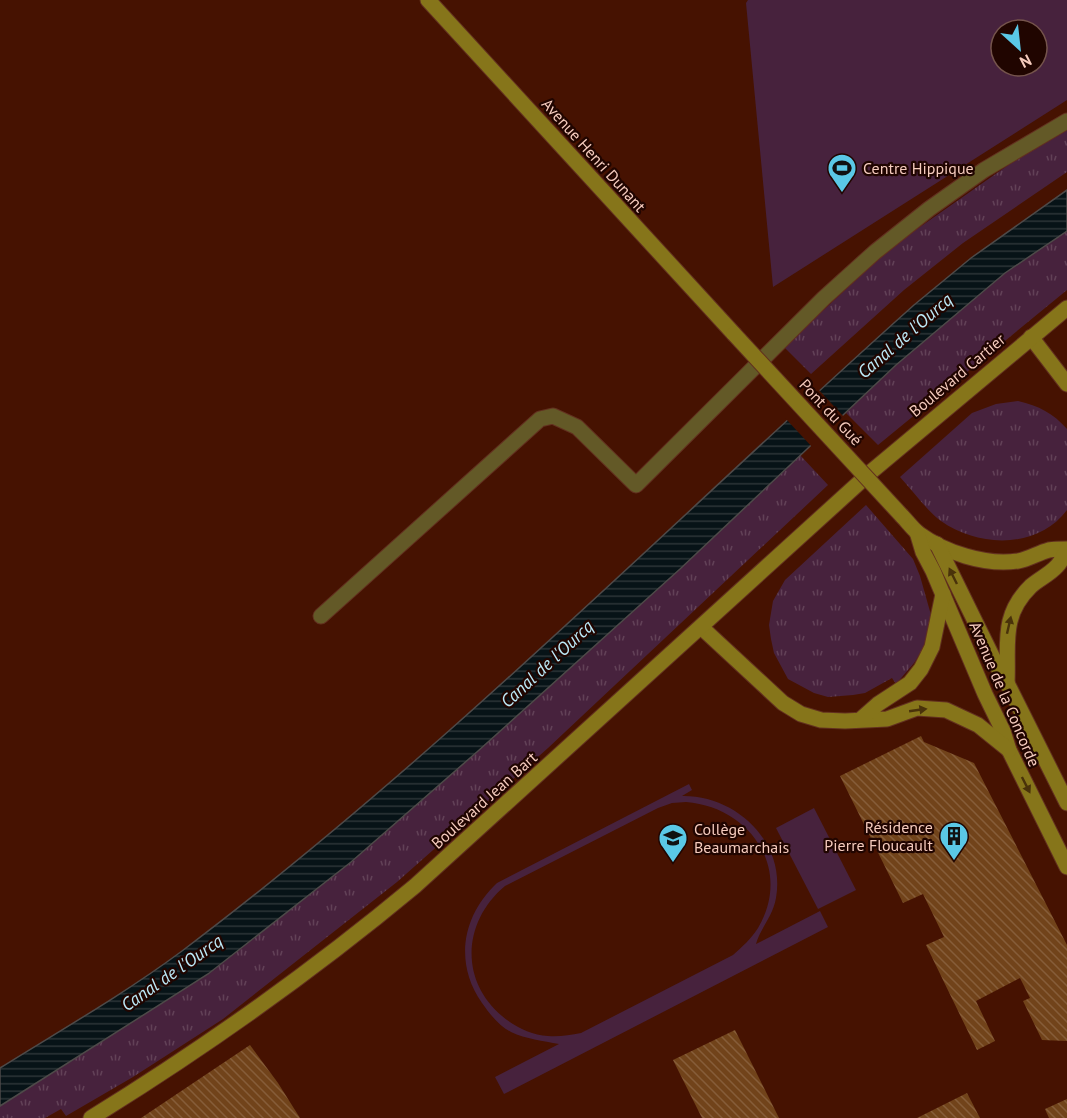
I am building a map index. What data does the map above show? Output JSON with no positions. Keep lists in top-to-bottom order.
{
  "streets": {
    "street": [
      "Avenue Henri Dunant",
      "Boulevard Cartier",
      "Pont du Gué",
      "Avenue de la Concorde",
      "Boulevard Jean Bart"
    ]
  },
  "crossings": [
    ["Avenue Henri Dunant", "Pont du Gué"],
    ["Boulevard Cartier", "Boulevard Jean Bart"],
    ["Pont du Gué", "Avenue de la Concorde"]
  ],
  "water": ["Canal de l'Ourcq"],
  "places": {
    "sports": ["Centre Hippique"],
    "building": ["Résidence Pierre Floucault"],
    "school or university": ["Collège Beaumarchais"]
  },
  "north": "bottom right"
}
